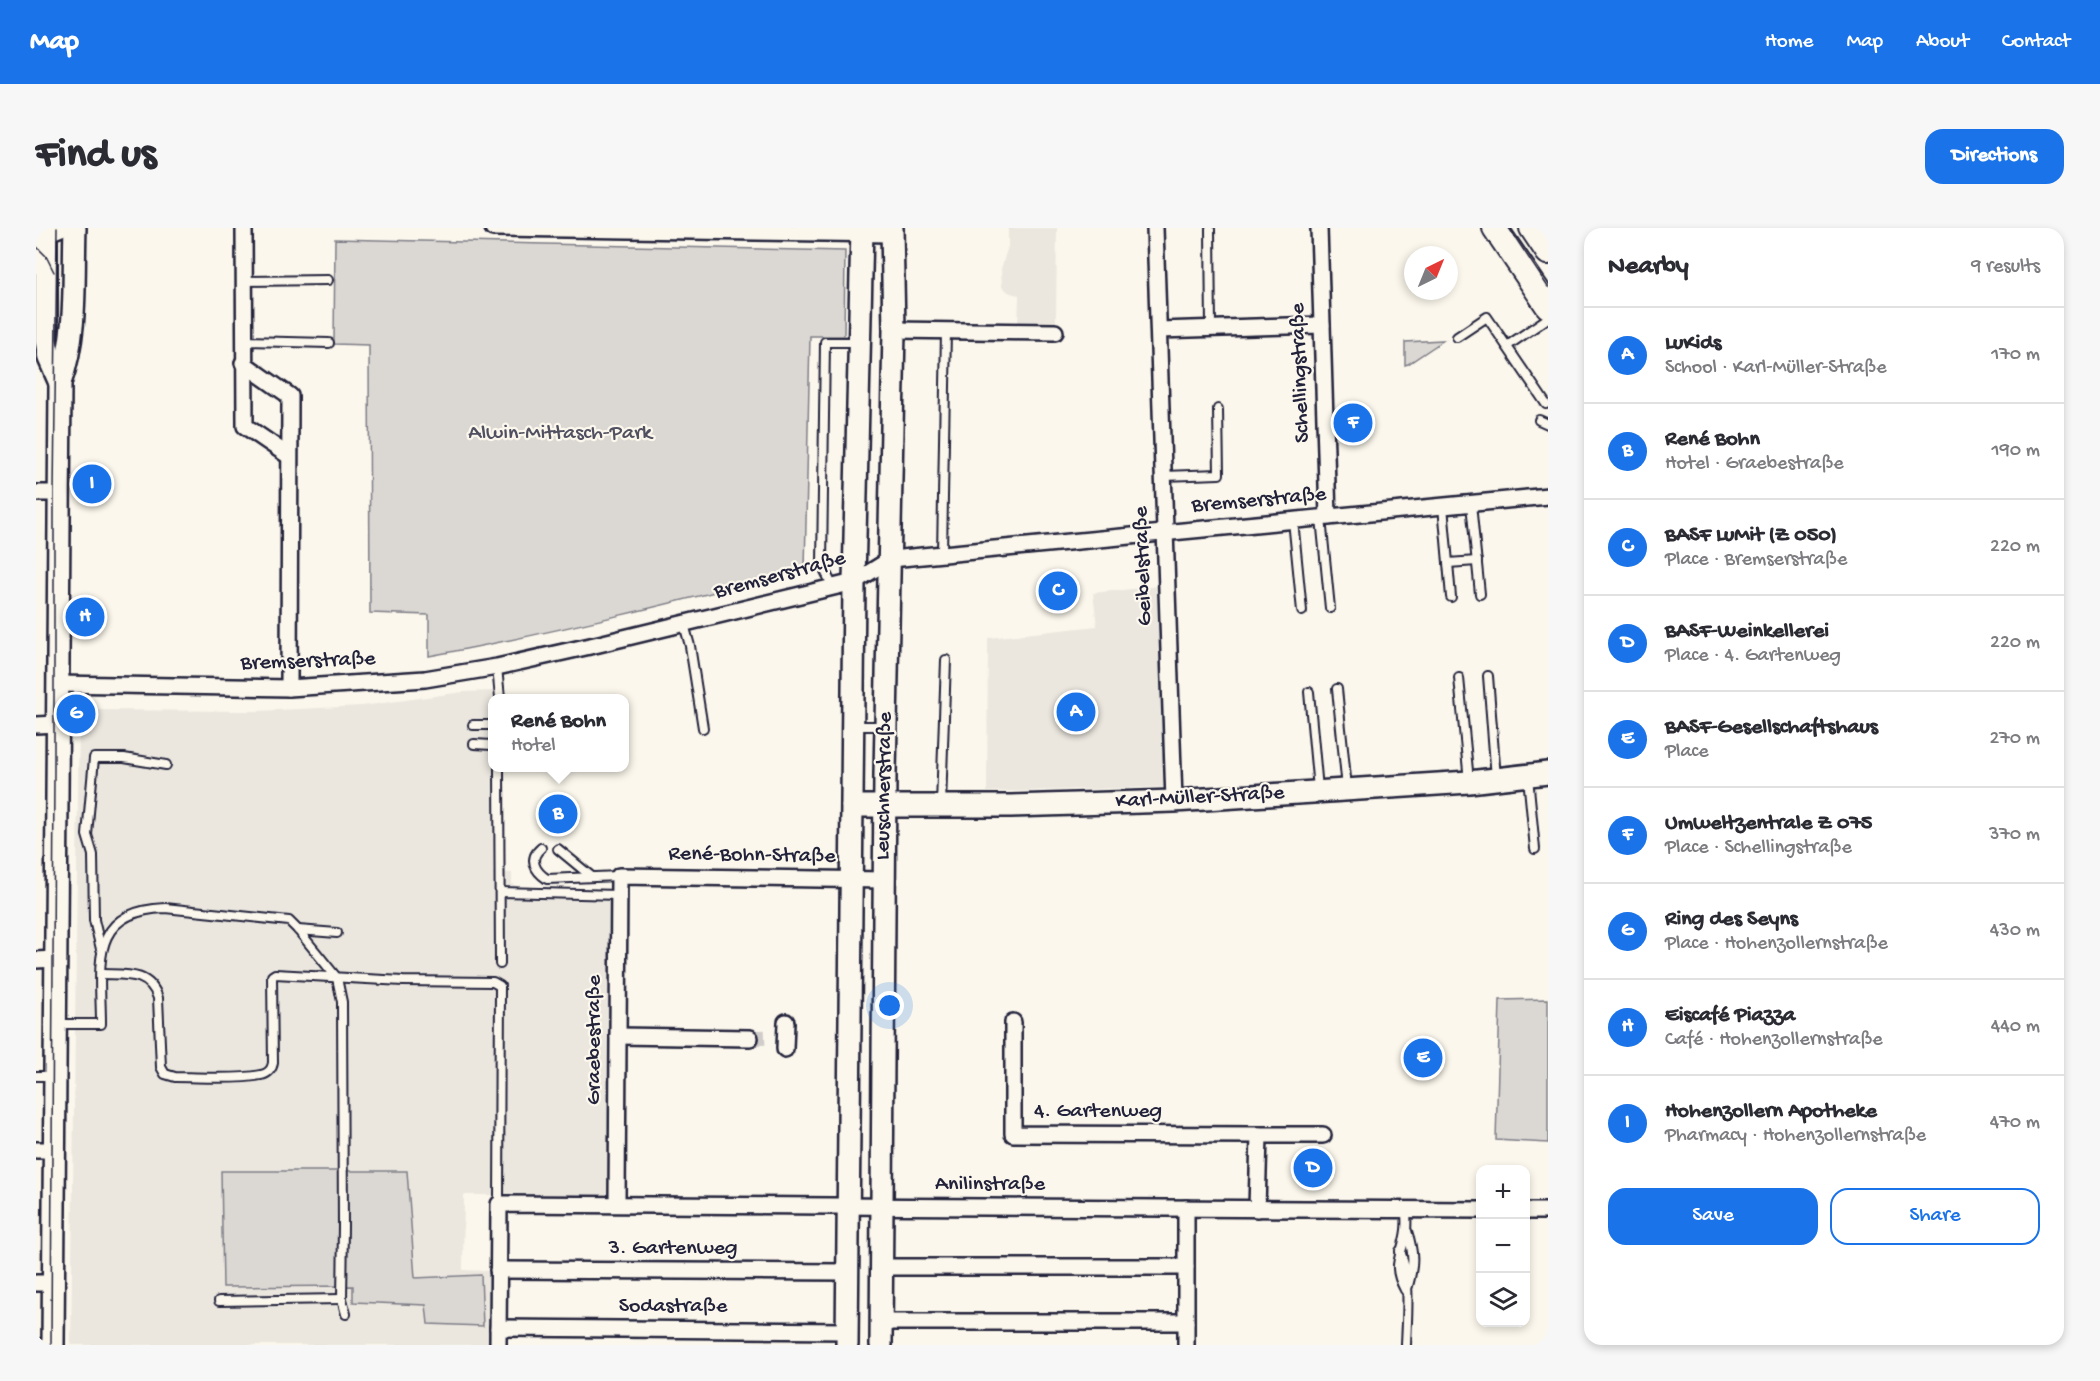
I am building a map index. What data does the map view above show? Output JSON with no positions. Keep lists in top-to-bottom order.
{
  "streets": {
    "street": [
      "Schellingstraße",
      "Bremserstraße",
      "Geibelstraße",
      "Leuschnerstraße",
      "Karl-Müller-Straße",
      "René-Bohn-Straße",
      "Graebestraße",
      "4. Gartenweg",
      "Anilinstraße",
      "3. Gartenweg",
      "Sodastraße"
    ]
  },
  "crossings": [
    ["Schellingstraße", "Bremserstraße"],
    ["Bremserstraße", "Geibelstraße"],
    ["Bremserstraße", "Leuschnerstraße"],
    ["Geibelstraße", "Karl-Müller-Straße"],
    ["Leuschnerstraße", "Karl-Müller-Straße"],
    ["Leuschnerstraße", "René-Bohn-Straße"],
    ["Leuschnerstraße", "Anilinstraße"],
    ["Leuschnerstraße", "3. Gartenweg"],
    ["Leuschnerstraße", "Sodastraße"],
    ["René-Bohn-Straße", "Graebestraße"],
    ["Graebestraße", "Anilinstraße"]
  ],
  "parks": ["Alwin-Mittasch-Park"],
  "north": "top right",
  "page": {
    "header": "Map",
    "nav": [
      "Home",
      "Map",
      "About",
      "Contact"
    ],
    "buttons": [
      "Directions",
      ["Save", "Share"]
    ],
    "title": "Find us",
    "heading": ["Nearby", "9 results"],
    "list": [
      {
        "mark": "A",
        "name": "LuKids",
        "note": "School · Karl-Müller-Straße",
        "value": "170 m"
      },
      {
        "mark": "B",
        "name": "René Bohn",
        "note": "Hotel · Graebestraße",
        "value": "190 m"
      },
      {
        "mark": "C",
        "name": "BASF LuMit (Z 050)",
        "note": "Place · Bremserstraße",
        "value": "220 m"
      },
      {
        "mark": "D",
        "name": "BASF-Weinkellerei",
        "note": "Place · 4. Gartenweg",
        "value": "220 m"
      },
      {
        "mark": "E",
        "name": "BASF-Gesellschaftshaus",
        "note": "Place",
        "value": "270 m"
      },
      {
        "mark": "F",
        "name": "Umweltzentrale Z 075",
        "note": "Place · Schellingstraße",
        "value": "370 m"
      },
      {
        "mark": "G",
        "name": "Ring des Seyns",
        "note": "Place · Hohenzollernstraße",
        "value": "430 m"
      },
      {
        "mark": "H",
        "name": "Eiscafé Piazza",
        "note": "Café · Hohenzollernstraße",
        "value": "440 m"
      },
      {
        "mark": "I",
        "name": "Hohenzollern Apotheke",
        "note": "Pharmacy · Hohenzollernstraße",
        "value": "470 m"
      }
    ],
    "pins": [
      "F",
      "I",
      "C",
      "H",
      "A",
      "G",
      "B",
      "E",
      "D"
    ],
    "popup": ["René Bohn", "Hotel"],
    "map_buttons": ["+", "−"]
  }
}
